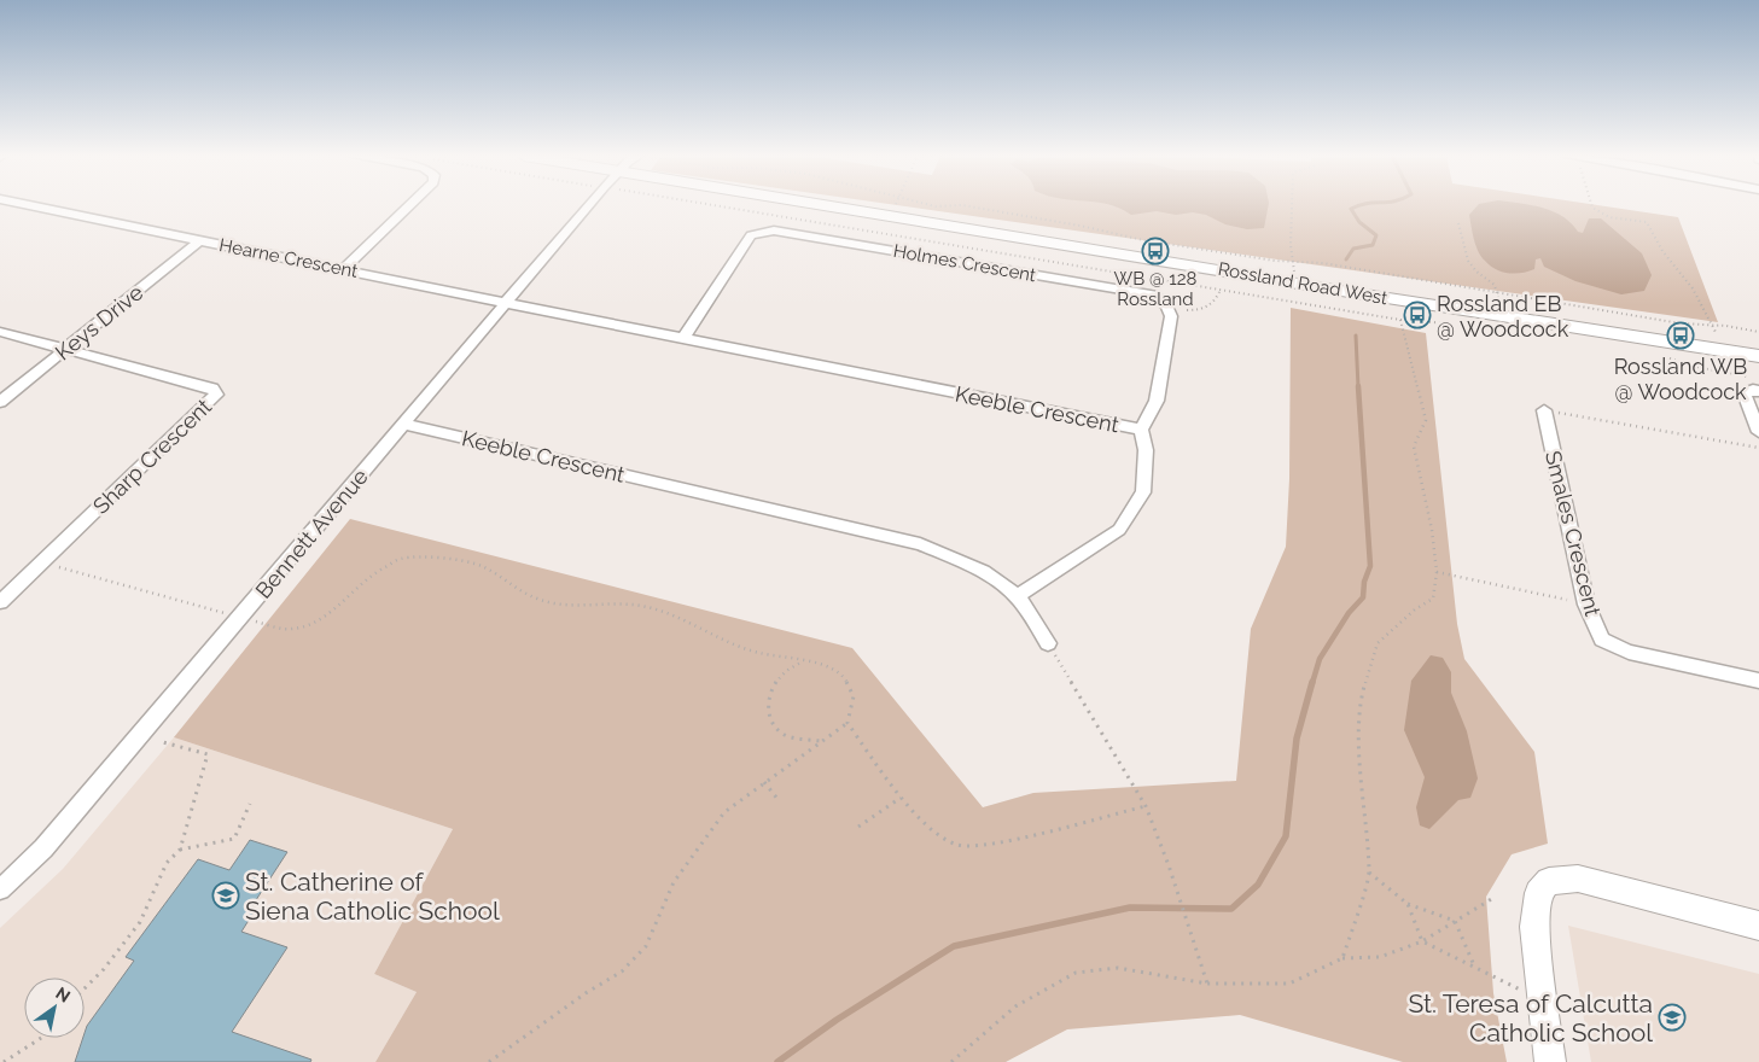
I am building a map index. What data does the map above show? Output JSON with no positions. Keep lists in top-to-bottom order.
{
  "streets": {
    "main road": ["Rossland Road West"],
    "street": [
      "Hearne Crescent",
      "Holmes Crescent",
      "Keys Drive",
      "Keeble Crescent",
      "Sharp Crescent",
      "Bennett Avenue",
      "Smales Crescent"
    ]
  },
  "crossings": [
    ["Hearne Crescent", "Keys Drive"],
    ["Hearne Crescent", "Keeble Crescent"],
    ["Hearne Crescent", "Bennett Avenue"],
    ["Holmes Crescent", "Keeble Crescent"],
    ["Keys Drive", "Sharp Crescent"],
    ["Keeble Crescent", "Bennett Avenue"]
  ],
  "places": {
    "bus stop": ["WB @ 128 Rossland", "Rossland EB @ Woodcock", "Rossland WB @ Woodcock"],
    "school or university": ["St. Catherine of Siena Catholic School", "St. Teresa of Calcutta Catholic School"]
  },
  "north": "top right"
}
